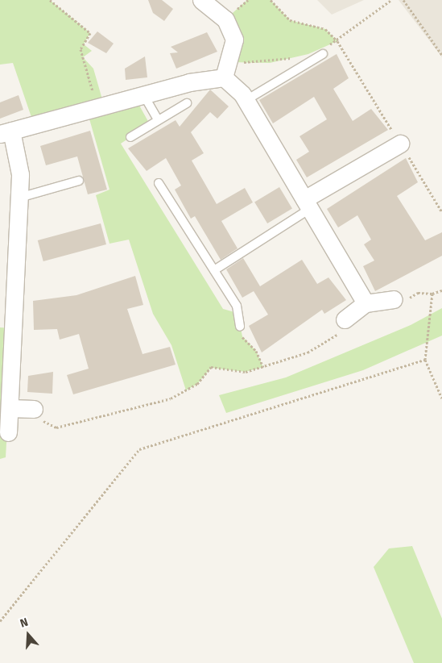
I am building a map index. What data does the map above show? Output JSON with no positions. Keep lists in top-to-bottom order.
{
  "north": "top"
}
